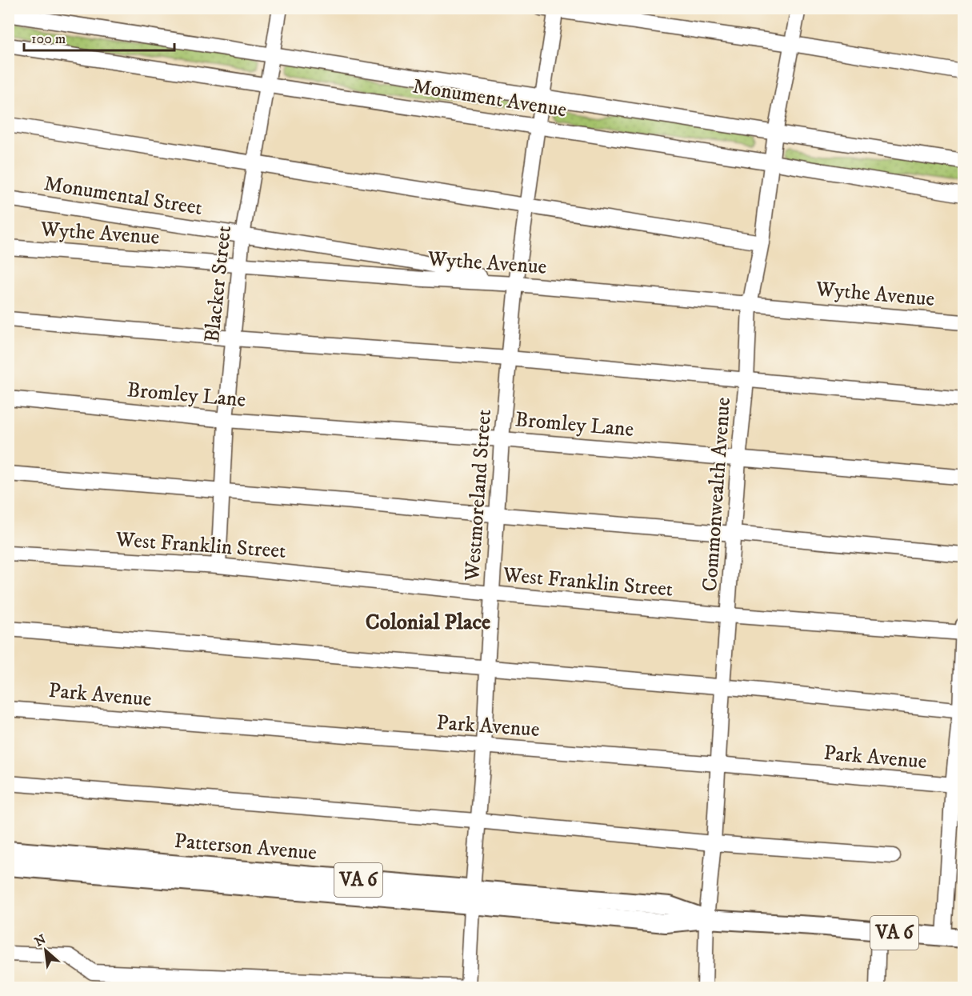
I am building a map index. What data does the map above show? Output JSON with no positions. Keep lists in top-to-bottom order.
{
  "streets": {
    "main road": ["Patterson Avenue", "VA 6"],
    "street": [
      "Monument Avenue",
      "Monumental Street",
      "Wythe Avenue",
      "Blacker Street",
      "Bromley Lane",
      "Commonwealth Avenue",
      "Westmoreland Street",
      "West Franklin Street",
      "Park Avenue"
    ]
  },
  "crossings": [
    ["Monument Avenue", "Blacker Street"],
    ["Monument Avenue", "Commonwealth Avenue"],
    ["Monument Avenue", "Westmoreland Street"],
    ["Monumental Street", "Wythe Avenue"],
    ["Monumental Street", "Blacker Street"],
    ["Monumental Street", "Westmoreland Street"],
    ["Wythe Avenue", "Blacker Street"],
    ["Wythe Avenue", "Commonwealth Avenue"],
    ["Wythe Avenue", "Westmoreland Street"],
    ["Blacker Street", "Bromley Lane"],
    ["Blacker Street", "West Franklin Street"],
    ["Bromley Lane", "Commonwealth Avenue"],
    ["Bromley Lane", "Westmoreland Street"],
    ["Commonwealth Avenue", "West Franklin Street"],
    ["Commonwealth Avenue", "Park Avenue"],
    ["Commonwealth Avenue", "Patterson Avenue"],
    ["Westmoreland Street", "West Franklin Street"],
    ["Westmoreland Street", "Park Avenue"],
    ["Westmoreland Street", "Patterson Avenue"]
  ],
  "districts": ["Colonial Place"],
  "scale_bar": "100 m",
  "north": "top left"
}
